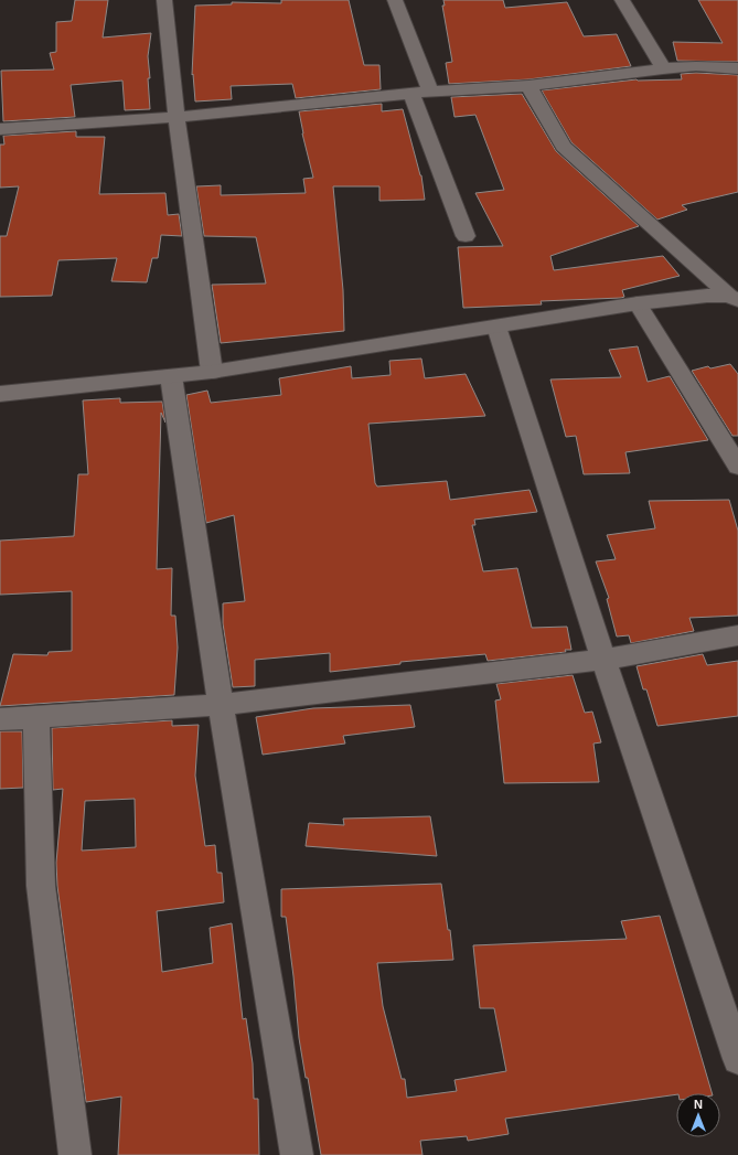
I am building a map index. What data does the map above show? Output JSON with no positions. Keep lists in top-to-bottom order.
{
  "north": "top"
}
